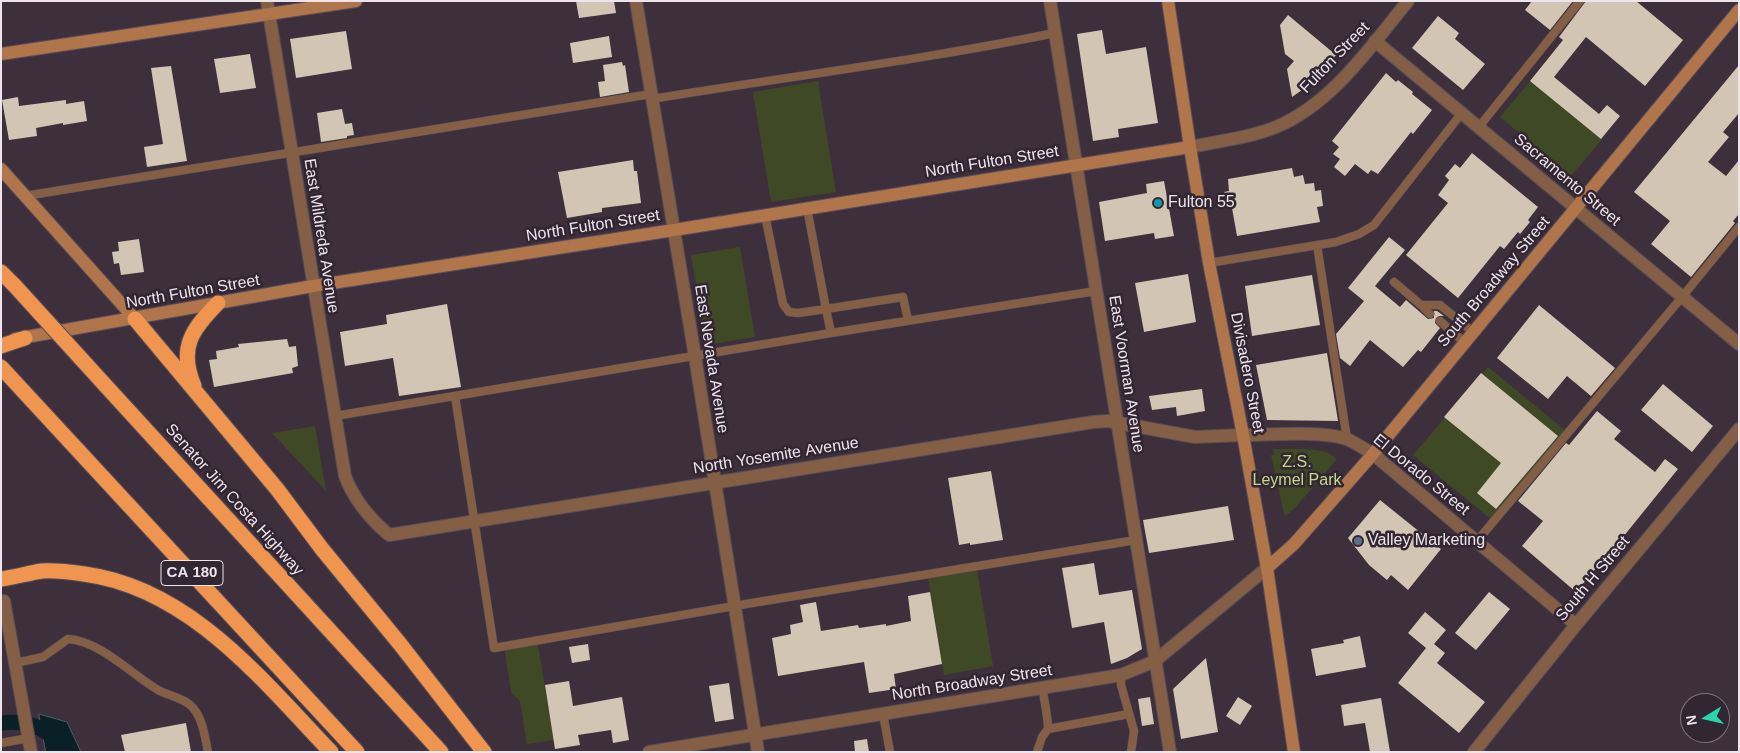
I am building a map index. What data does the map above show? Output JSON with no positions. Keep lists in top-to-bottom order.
{
  "streets": {
    "highway": ["Senator Jim Costa Highway", "CA 180"],
    "main road": ["North Fulton Street", "South Broadway Street", "Divisadero Street"],
    "street": [
      "Fulton Street",
      "Sacramento Street",
      "East Mildreda Avenue",
      "East Nevada Avenue",
      "East Voorman Avenue",
      "North Yosemite Avenue",
      "El Dorado Street",
      "South H Street",
      "North Broadway Street"
    ]
  },
  "crossings": [
    ["Fulton Street", "North Fulton Street"],
    ["Fulton Street", "Sacramento Street"],
    ["Fulton Street", "Divisadero Street"],
    ["North Fulton Street", "East Mildreda Avenue"],
    ["North Fulton Street", "East Nevada Avenue"],
    ["North Fulton Street", "Divisadero Street"],
    ["North Fulton Street", "East Voorman Avenue"],
    ["Sacramento Street", "South Broadway Street"],
    ["East Mildreda Avenue", "North Yosemite Avenue"],
    ["South Broadway Street", "Divisadero Street"],
    ["South Broadway Street", "El Dorado Street"],
    ["South Broadway Street", "North Broadway Street"],
    ["East Nevada Avenue", "North Yosemite Avenue"],
    ["East Nevada Avenue", "North Broadway Street"],
    ["Divisadero Street", "North Yosemite Avenue"],
    ["Divisadero Street", "El Dorado Street"],
    ["Divisadero Street", "North Broadway Street"],
    ["East Voorman Avenue", "North Yosemite Avenue"],
    ["East Voorman Avenue", "North Broadway Street"],
    ["North Yosemite Avenue", "El Dorado Street"],
    ["El Dorado Street", "South H Street"]
  ],
  "parks": ["Z.S. Leymel Park"],
  "places": ["Fulton 55", "Valley Marketing"],
  "north": "left"
}
